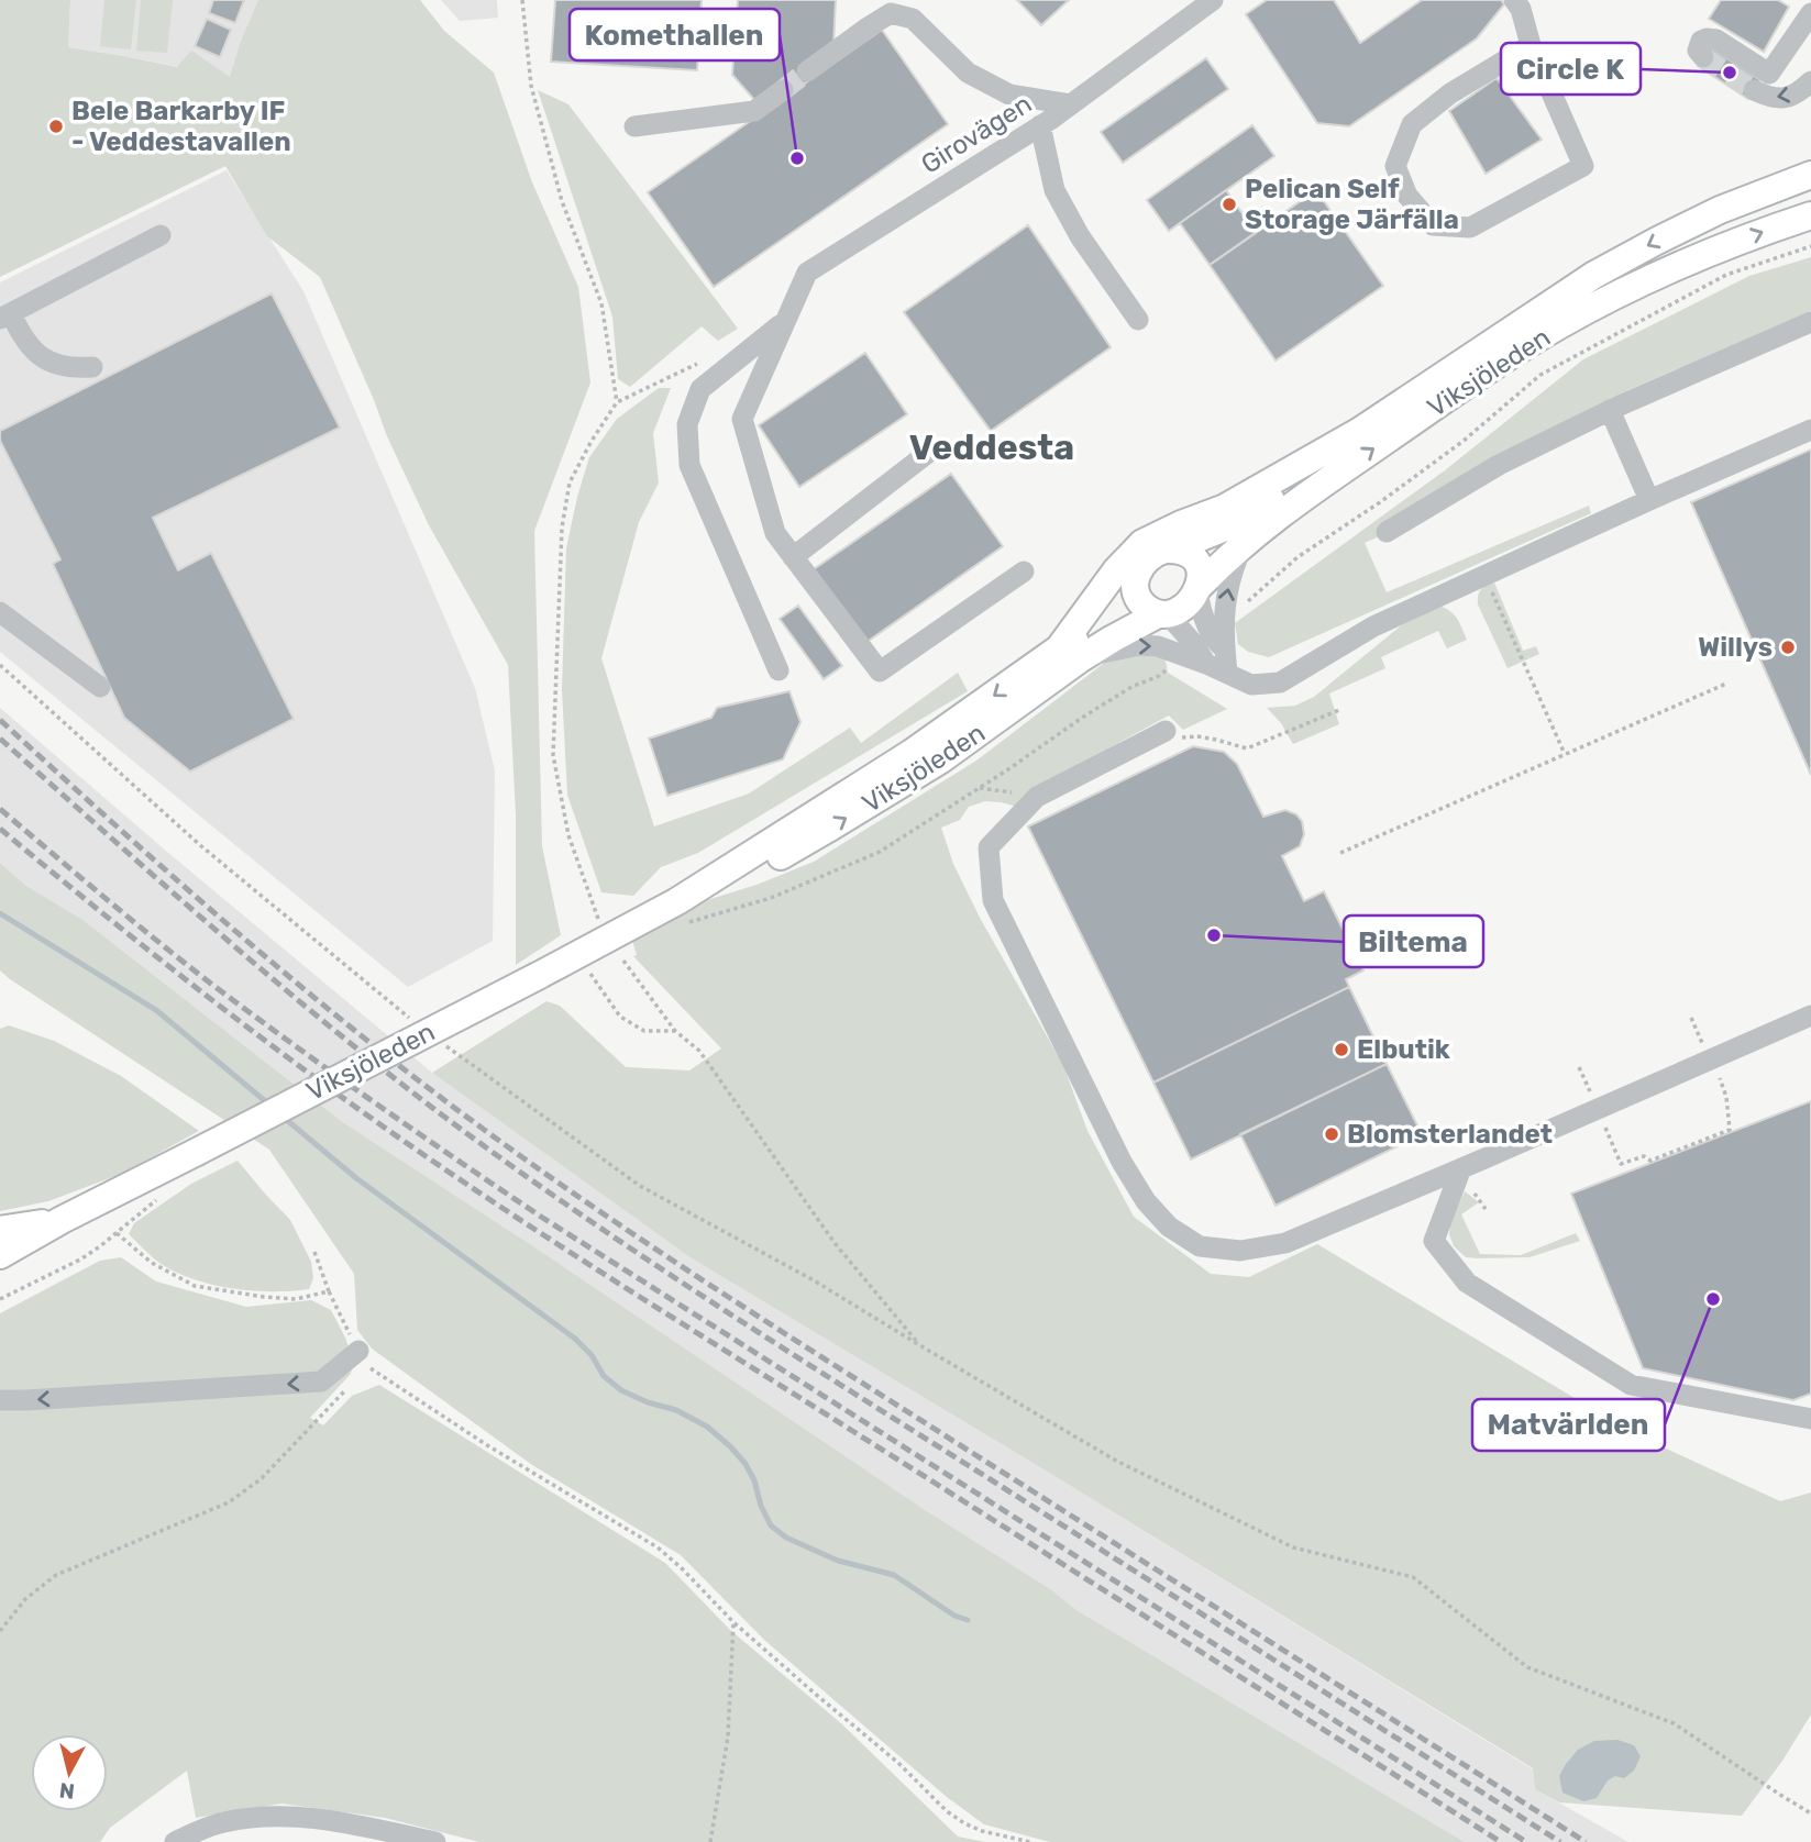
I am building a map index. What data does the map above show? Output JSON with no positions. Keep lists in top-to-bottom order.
{
  "streets": {
    "main road": ["Viksjöleden"],
    "street": ["Girovägen"]
  },
  "districts": ["Veddesta"],
  "places": [
    "Circle K",
    "Bele Barkarby IF - Veddestavallen",
    "Komethallen",
    "Pelican Self Storage Järfälla",
    "Willys",
    "Biltema",
    "Elbutik",
    "Blomsterlandet",
    "Matvärlden"
  ],
  "north": "bottom"
}
